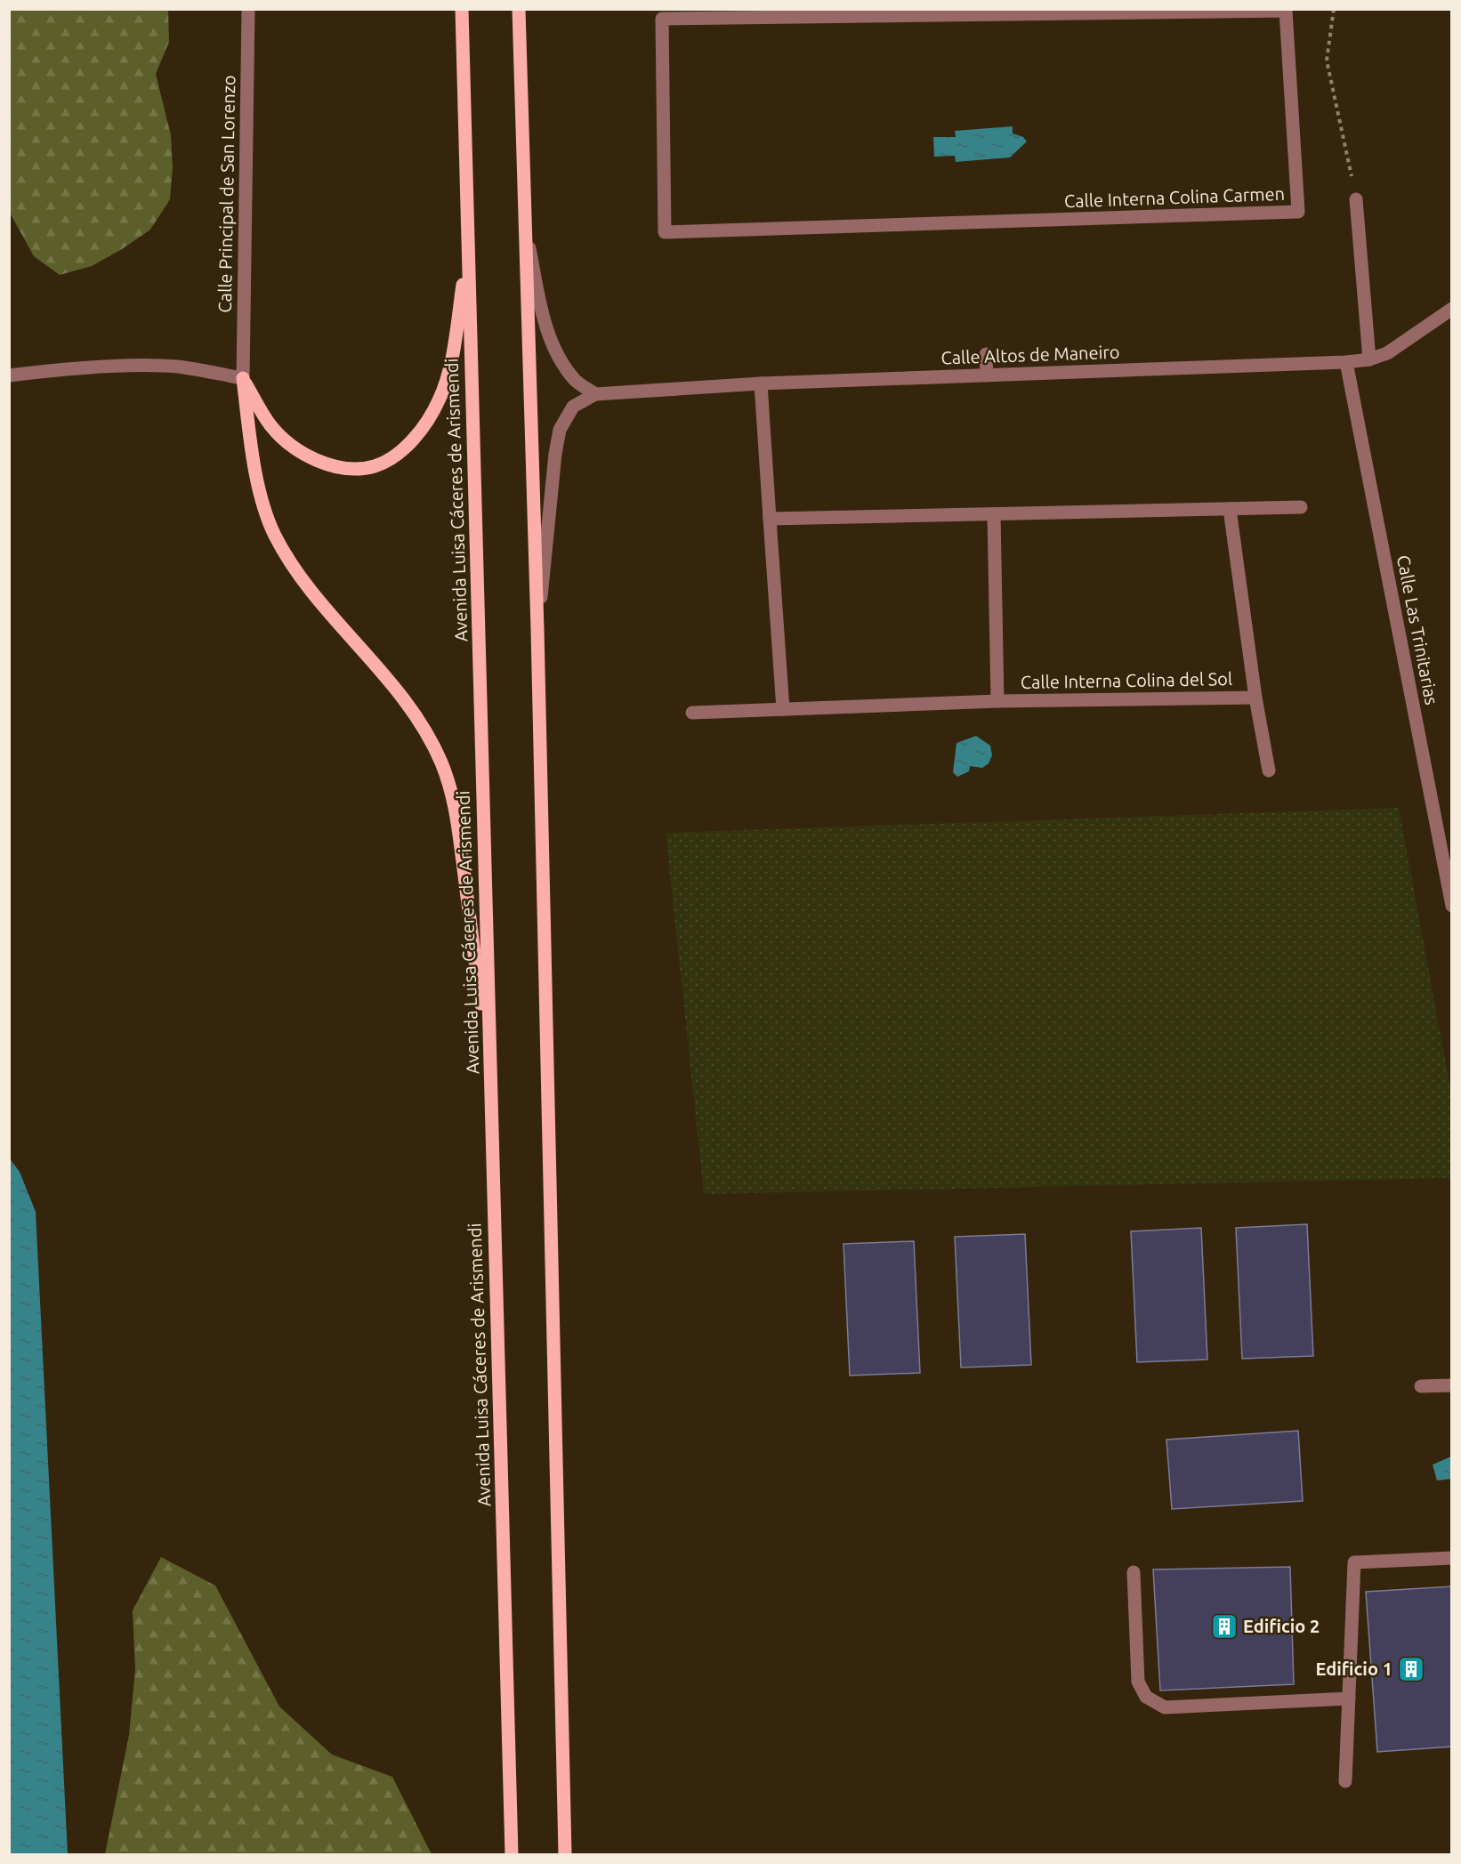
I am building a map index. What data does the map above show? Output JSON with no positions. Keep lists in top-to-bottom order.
{
  "streets": {
    "main road": ["Avenida Luisa Cáceres de Arismendi"],
    "street": [
      "Calle Principal de San Lorenzo",
      "Calle Interna Colina Carmen",
      "Calle Altos de Maneiro",
      "Calle Las Trinitarias",
      "Calle Interna Colina del Sol"
    ]
  },
  "crossings": [
    ["Calle Altos de Maneiro", "Calle Las Trinitarias"]
  ],
  "places": {
    "building": ["Edificio 2", "Edificio 1"]
  }
}
